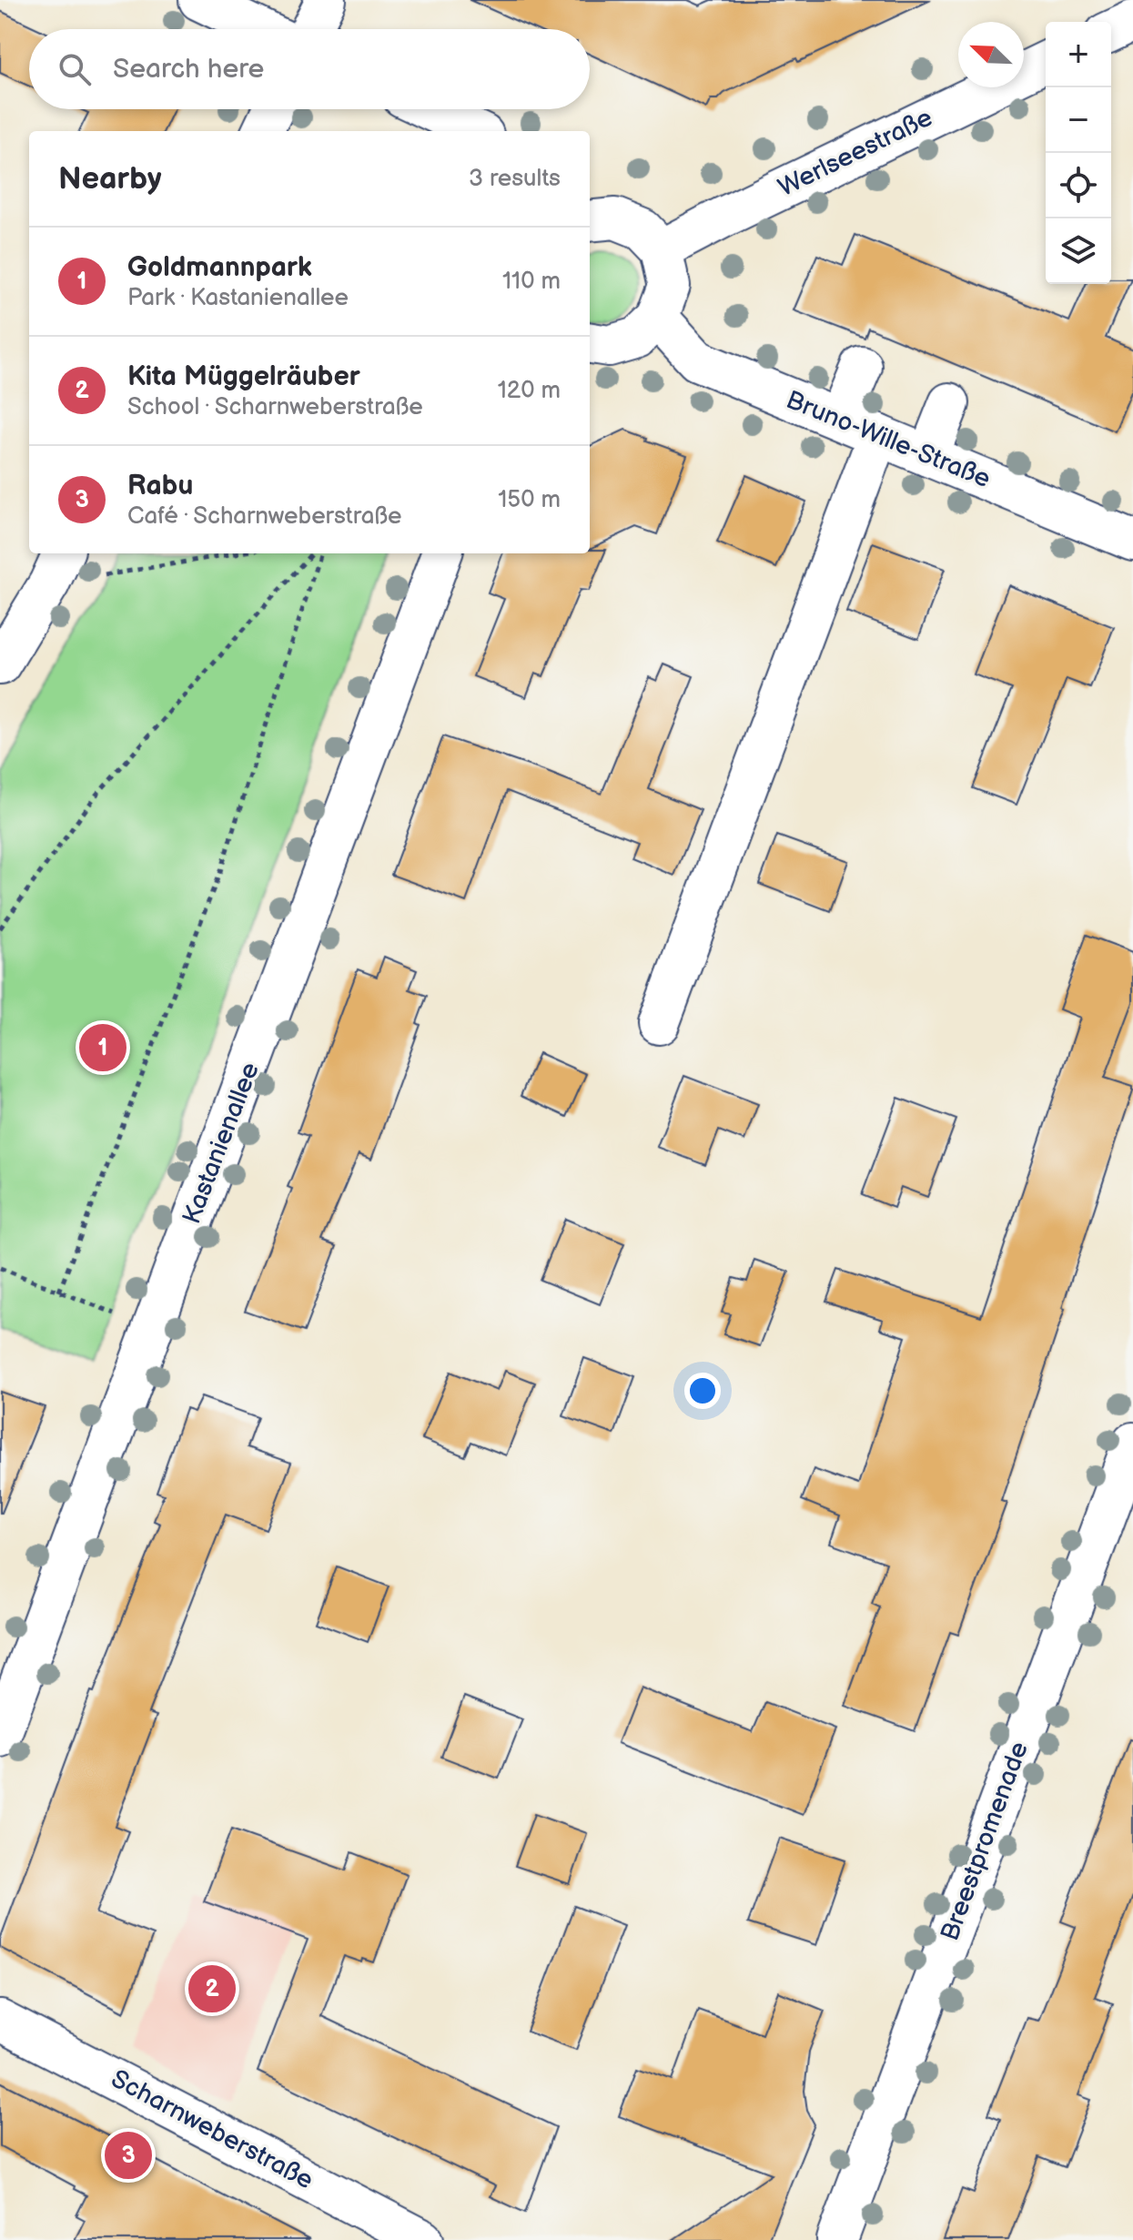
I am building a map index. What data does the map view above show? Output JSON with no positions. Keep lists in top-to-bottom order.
{
  "streets": {
    "street": [
      "Werlseestraße",
      "Bruno-Wille-Straße",
      "Kastanienallee",
      "Breestpromenade",
      "Scharnweberstraße"
    ]
  },
  "north": "top left",
  "page": {
    "map_buttons": ["+", "−"],
    "search": "Search here",
    "heading": ["Nearby", "3 results"],
    "list": [
      {
        "mark": "1",
        "name": "Goldmannpark",
        "note": "Park · Kastanienallee",
        "value": "110 m"
      },
      {
        "mark": "2",
        "name": "Kita Müggelräuber",
        "note": "School · Scharnweberstraße",
        "value": "120 m"
      },
      {
        "mark": "3",
        "name": "Rabu",
        "note": "Café · Scharnweberstraße",
        "value": "150 m"
      }
    ],
    "pins": ["1", "2", "3"]
  }
}
